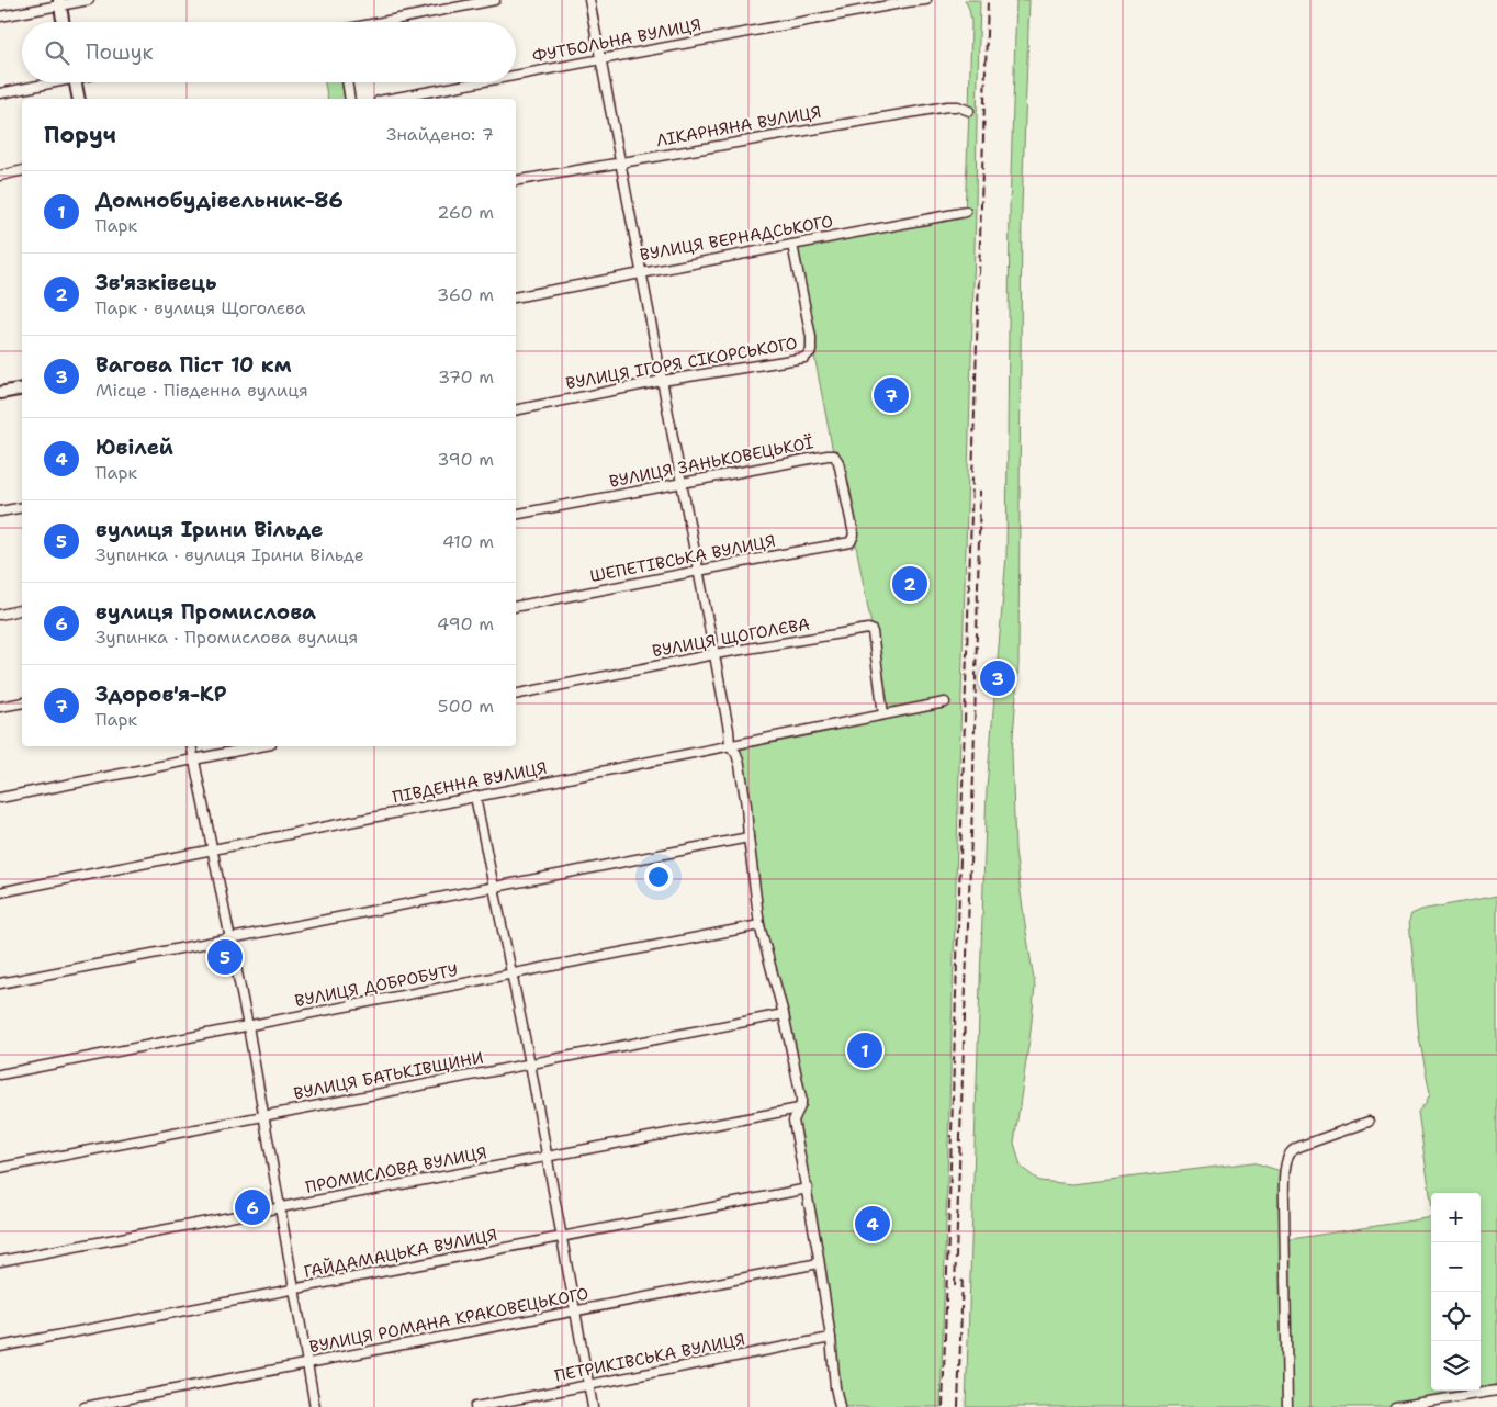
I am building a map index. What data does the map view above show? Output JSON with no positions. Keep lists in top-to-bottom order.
{
  "streets": {
    "street": [
      "ФУТБОЛЬНА ВУЛИЦЯ",
      "ЛІКАРНЯНА ВУЛИЦЯ",
      "ВУЛИЦЯ ВЕРНАДСЬКОГО",
      "ВУЛИЦЯ ІГОРЯ СІКОРСЬКОГО",
      "ВУЛИЦЯ ЗАНЬКОВЕЦЬКОЇ",
      "ШЕПЕТІВСЬКА ВУЛИЦЯ",
      "ВУЛИЦЯ ЩОГОЛЄВА",
      "ПІВДЕННА ВУЛИЦЯ",
      "ВУЛИЦЯ ДОБРОБУТУ",
      "ВУЛИЦЯ БАТЬКІВЩИНИ",
      "ПРОМИСЛОВА ВУЛИЦЯ",
      "ГАЙДАМАЦЬКА ВУЛИЦЯ",
      "ВУЛИЦЯ РОМАНА КРАКОВЕЦЬКОГО",
      "ПЕТРИКІВСЬКА ВУЛИЦЯ"
    ]
  },
  "crossings": [
    ["ВУЛИЦЯ ВЕРНАДСЬКОГО", "ВУЛИЦЯ ІГОРЯ СІКОРСЬКОГО"],
    ["ВУЛИЦЯ ЗАНЬКОВЕЦЬКОЇ", "ШЕПЕТІВСЬКА ВУЛИЦЯ"],
    ["ВУЛИЦЯ ЩОГОЛЄВА", "ПІВДЕННА ВУЛИЦЯ"]
  ],
  "page": {
    "search": "Пошук",
    "heading": ["Поруч", "Знайдено: 7"],
    "list": [
      {
        "mark": "1",
        "name": "Домнобудівельник-86",
        "note": "Парк",
        "value": "260 m"
      },
      {
        "mark": "2",
        "name": "Зв'язківець",
        "note": "Парк · вулиця Щоголєва",
        "value": "360 m"
      },
      {
        "mark": "3",
        "name": "Вагова Піст 10 км",
        "note": "Місце · Південна вулиця",
        "value": "370 m"
      },
      {
        "mark": "4",
        "name": "Ювілей",
        "note": "Парк",
        "value": "390 m"
      },
      {
        "mark": "5",
        "name": "вулиця Ірини Вільде",
        "note": "Зупинка · вулиця Ірини Вільде",
        "value": "410 m"
      },
      {
        "mark": "6",
        "name": "вулиця Промислова",
        "note": "Зупинка · Промислова вулиця",
        "value": "490 m"
      },
      {
        "mark": "7",
        "name": "Здоров'я-КР",
        "note": "Парк",
        "value": "500 m"
      }
    ],
    "pins": [
      "7",
      "2",
      "3",
      "5",
      "1",
      "6",
      "4"
    ],
    "map_buttons": ["+", "−"]
  }
}
